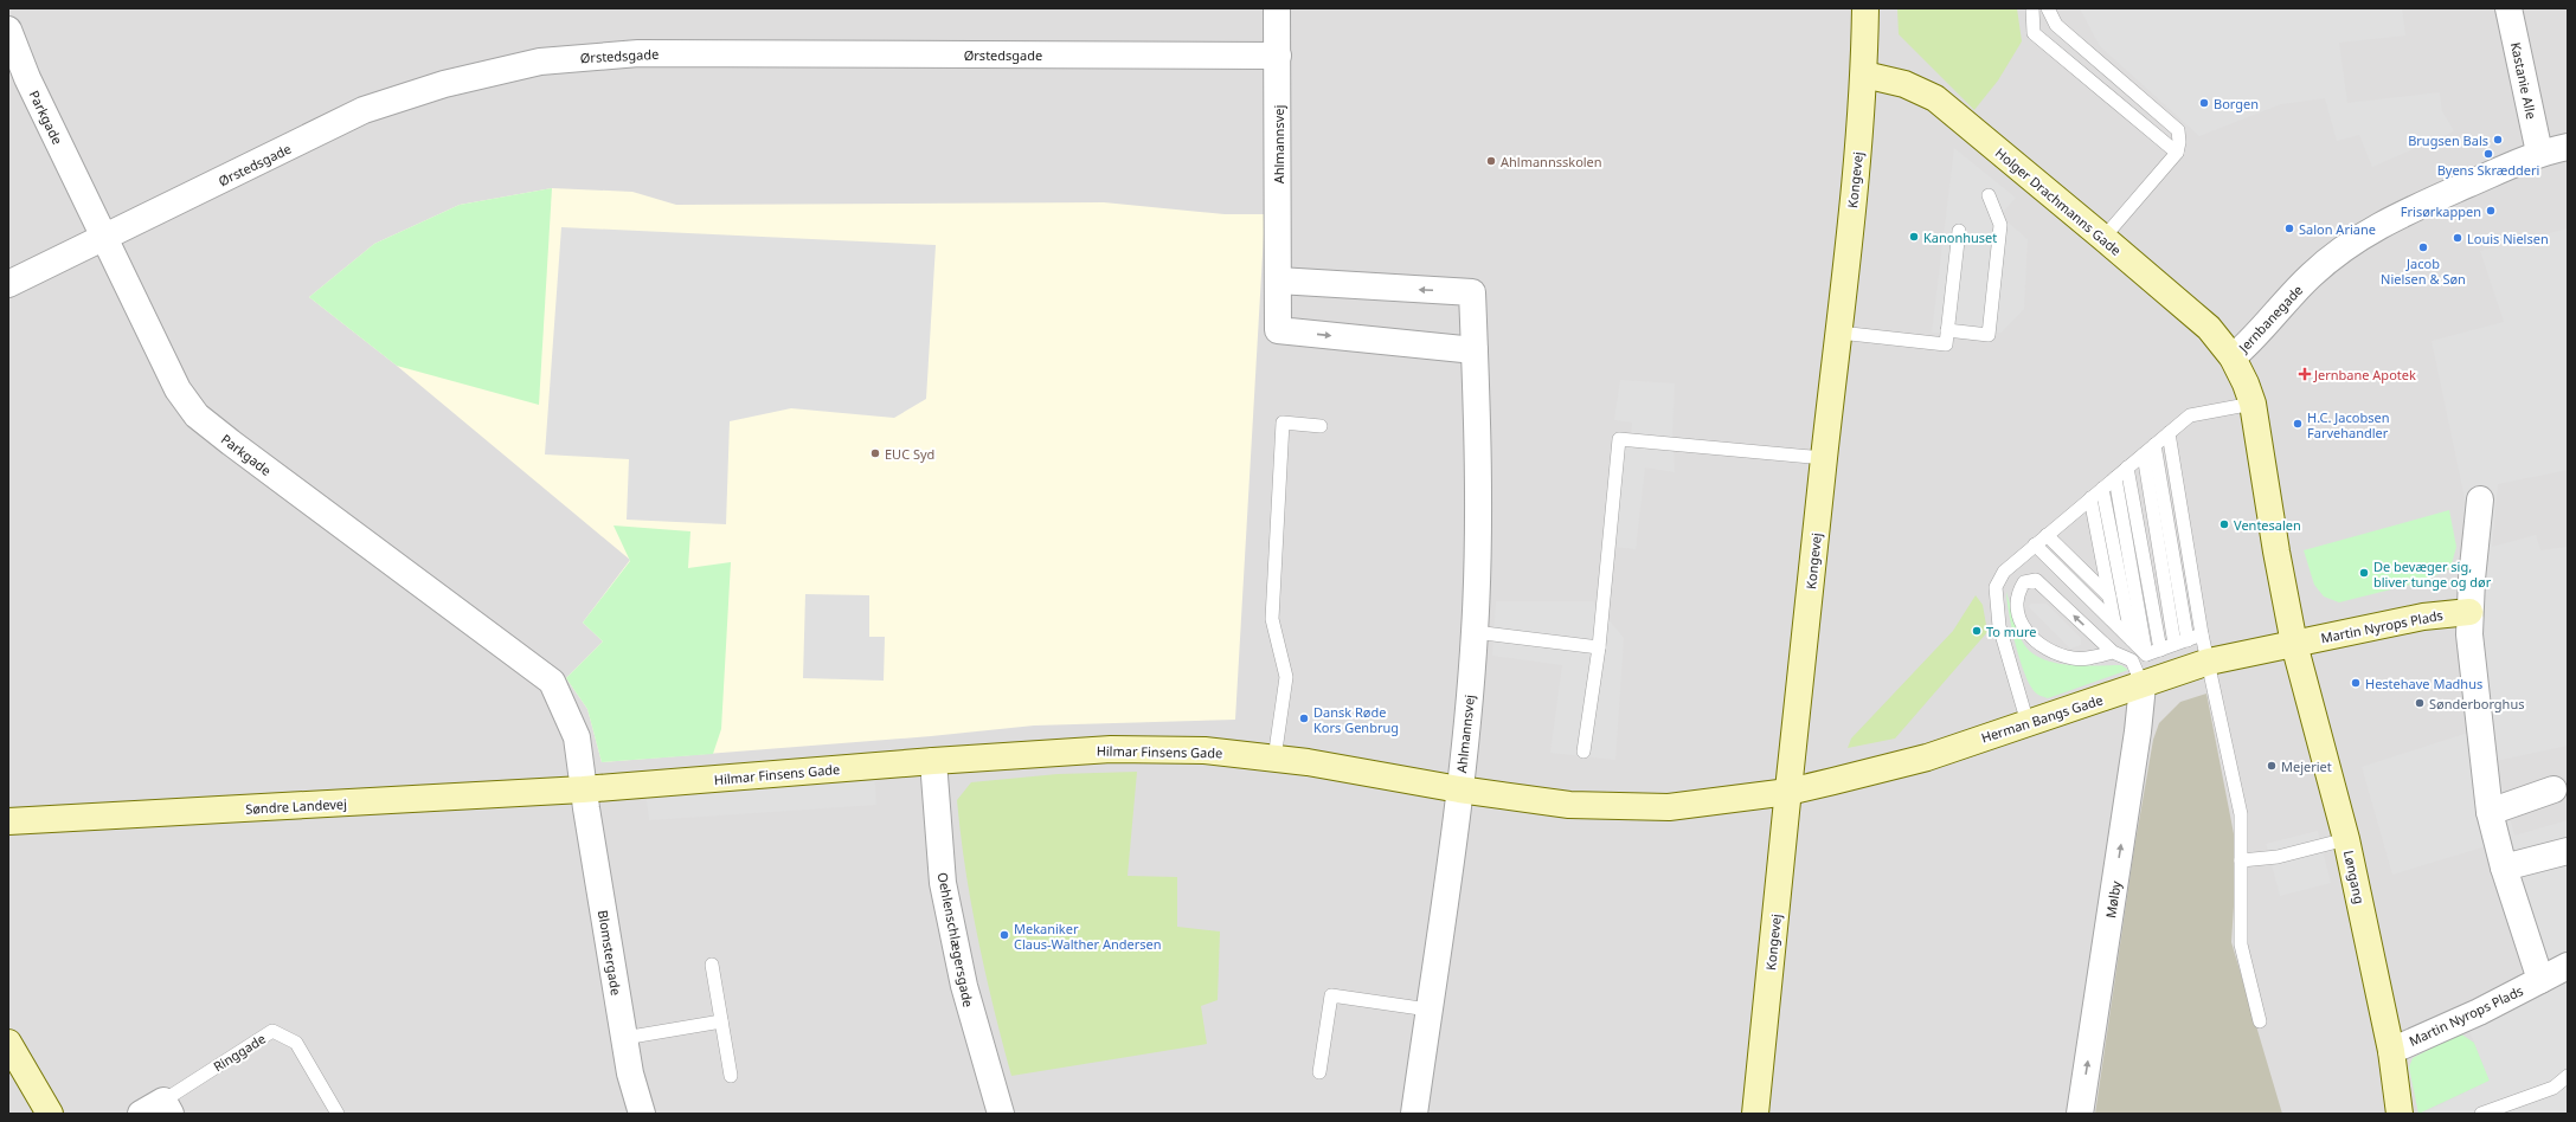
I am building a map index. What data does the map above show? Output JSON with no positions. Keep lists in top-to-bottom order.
{
  "streets": {
    "street": [
      "Ørstedsgade",
      "Kastanie Alle",
      "Parkgade",
      "Ahlmannsvej",
      "Kongevej",
      "Holger Drachmanns Gade",
      "Jernbanegade",
      "Martin Nyrops Plads",
      "Herman Bangs Gade",
      "Hilmar Finsens Gade",
      "Søndre Landevej",
      "Løngang",
      "Mølby",
      "Oehlenschlægersgade",
      "Blomstergade",
      "Ringgade"
    ]
  },
  "crossings": [
    ["Ørstedsgade", "Parkgade"],
    ["Ørstedsgade", "Ahlmannsvej"],
    ["Kastanie Alle", "Jernbanegade"],
    ["Parkgade", "Hilmar Finsens Gade"],
    ["Parkgade", "Søndre Landevej"],
    ["Parkgade", "Blomstergade"],
    ["Ahlmannsvej", "Hilmar Finsens Gade"],
    ["Kongevej", "Holger Drachmanns Gade"],
    ["Kongevej", "Herman Bangs Gade"],
    ["Kongevej", "Hilmar Finsens Gade"],
    ["Holger Drachmanns Gade", "Jernbanegade"],
    ["Jernbanegade", "Martin Nyrops Plads"],
    ["Jernbanegade", "Herman Bangs Gade"],
    ["Jernbanegade", "Løngang"],
    ["Martin Nyrops Plads", "Herman Bangs Gade"],
    ["Martin Nyrops Plads", "Løngang"],
    ["Herman Bangs Gade", "Hilmar Finsens Gade"],
    ["Herman Bangs Gade", "Løngang"],
    ["Herman Bangs Gade", "Mølby"],
    ["Hilmar Finsens Gade", "Søndre Landevej"],
    ["Hilmar Finsens Gade", "Oehlenschlægersgade"],
    ["Hilmar Finsens Gade", "Blomstergade"],
    ["Søndre Landevej", "Blomstergade"]
  ],
  "one_way": ["Mølby"],
  "places": {
    "other": [
      "Borgen",
      "Brugsen Bals",
      "Byens Skrædderi",
      "Ahlmannsskolen",
      "Frisørkappen",
      "Salon Ariane",
      "Kanonhuset",
      "Louis Nielsen",
      "Jacob Nielsen & Søn",
      "H.C. Jacobsen Farvehandler",
      "EUC Syd",
      "Ventesalen",
      "De bevæger sig, bliver tunge og dør",
      "To mure",
      "Hestehave Madhus",
      "Sønderborghus",
      "Dansk Røde Kors Genbrug",
      "Mejeriet",
      "Mekaniker Claus-Walther Andersen"
    ],
    "health": ["Jernbane Apotek"]
  }
}
